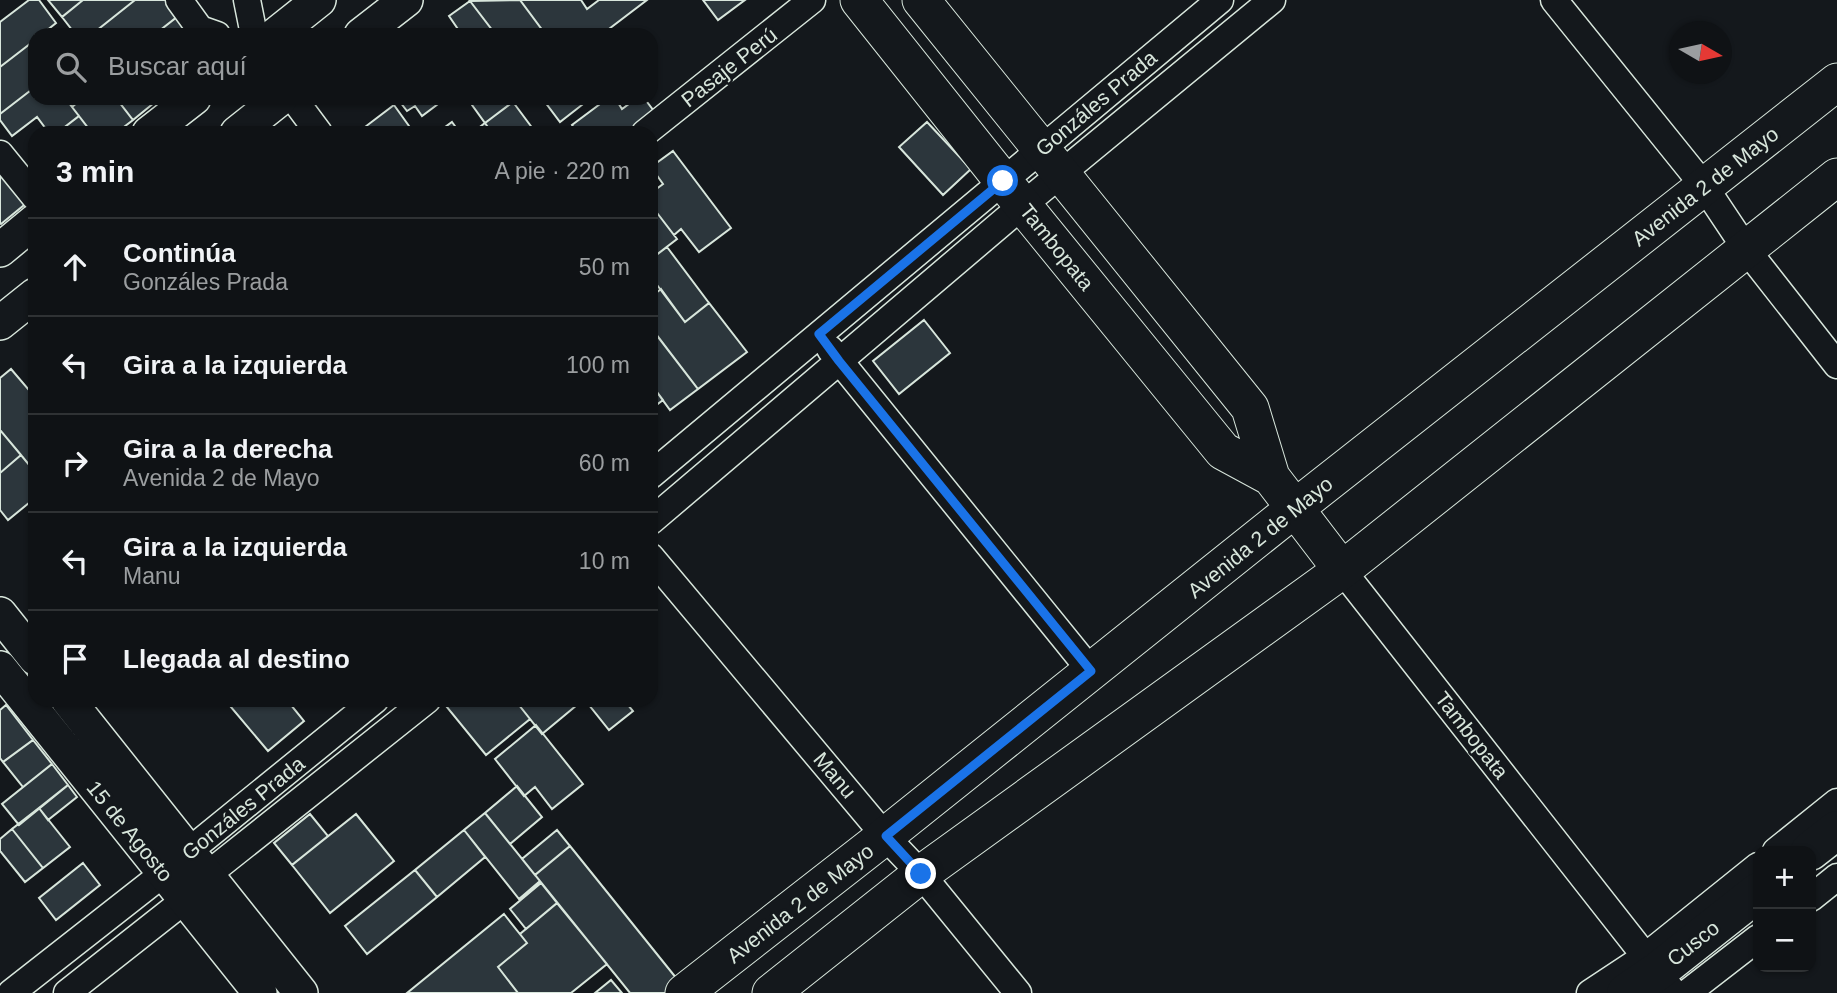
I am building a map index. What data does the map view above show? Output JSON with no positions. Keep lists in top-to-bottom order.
{
  "streets": {
    "highway": ["Cusco"],
    "main road": ["Avenida 2 de Mayo", "Tambopata"],
    "street": [
      "Pasaje Perú",
      "Gonzáles Prada",
      "Manu",
      "15 de Agosto"
    ]
  },
  "crossings": [
    ["Gonzáles Prada", "Tambopata"],
    ["Gonzáles Prada", "15 de Agosto"],
    ["Avenida 2 de Mayo", "Tambopata"],
    ["Avenida 2 de Mayo", "Manu"],
    ["Tambopata", "Cusco"]
  ],
  "north": "right",
  "page": {
    "search": "Buscar aquí",
    "heading": ["3 min", "A pie · 220 m"],
    "list": [
      ["Continúa", "Gonzáles Prada", "50 m"],
      ["Gira a la izquierda", "100 m"],
      ["Gira a la derecha", "Avenida 2 de Mayo", "60 m"],
      ["Gira a la izquierda", "Manu", "10 m"],
      "Llegada al destino"
    ],
    "map_buttons": ["+", "−"]
  }
}
